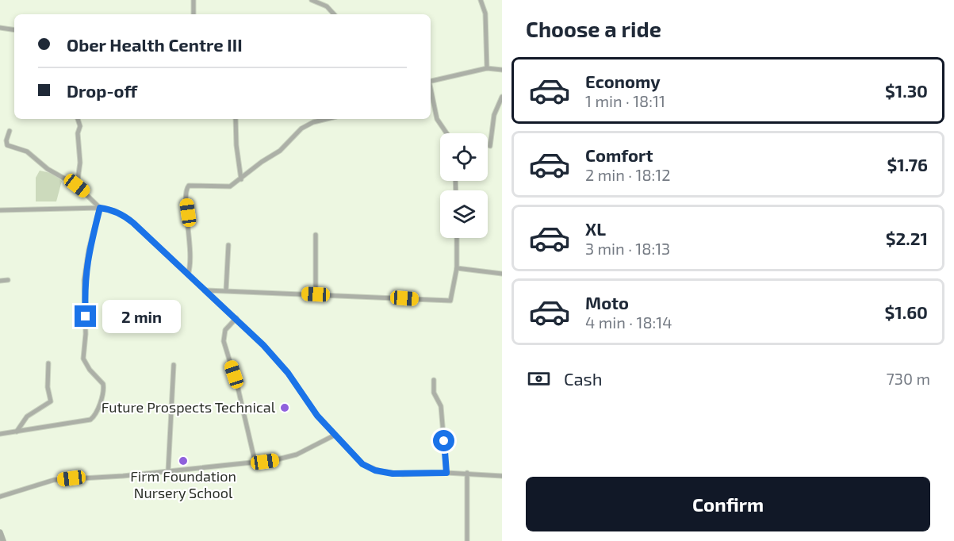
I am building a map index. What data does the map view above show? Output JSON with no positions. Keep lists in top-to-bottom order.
{
  "places": ["Future Prospects Technical", "Firm Foundation Nursery School"],
  "page": {
    "heading": "Choose a ride",
    "banner": ["Ober Health Centre III", "Drop-off"],
    "list": [
      {
        "name": "Economy",
        "note": "1 min · 18:11",
        "value": "$1.30"
      },
      {
        "name": "Comfort",
        "note": "2 min · 18:12",
        "value": "$1.76"
      },
      {
        "name": "XL",
        "note": "3 min · 18:13",
        "value": "$2.21"
      },
      {
        "name": "Moto",
        "note": "4 min · 18:14",
        "value": "$1.60"
      }
    ],
    "bubble": "2 min",
    "pay": ["Cash", "730 m"],
    "buttons": "Confirm"
  }
}
